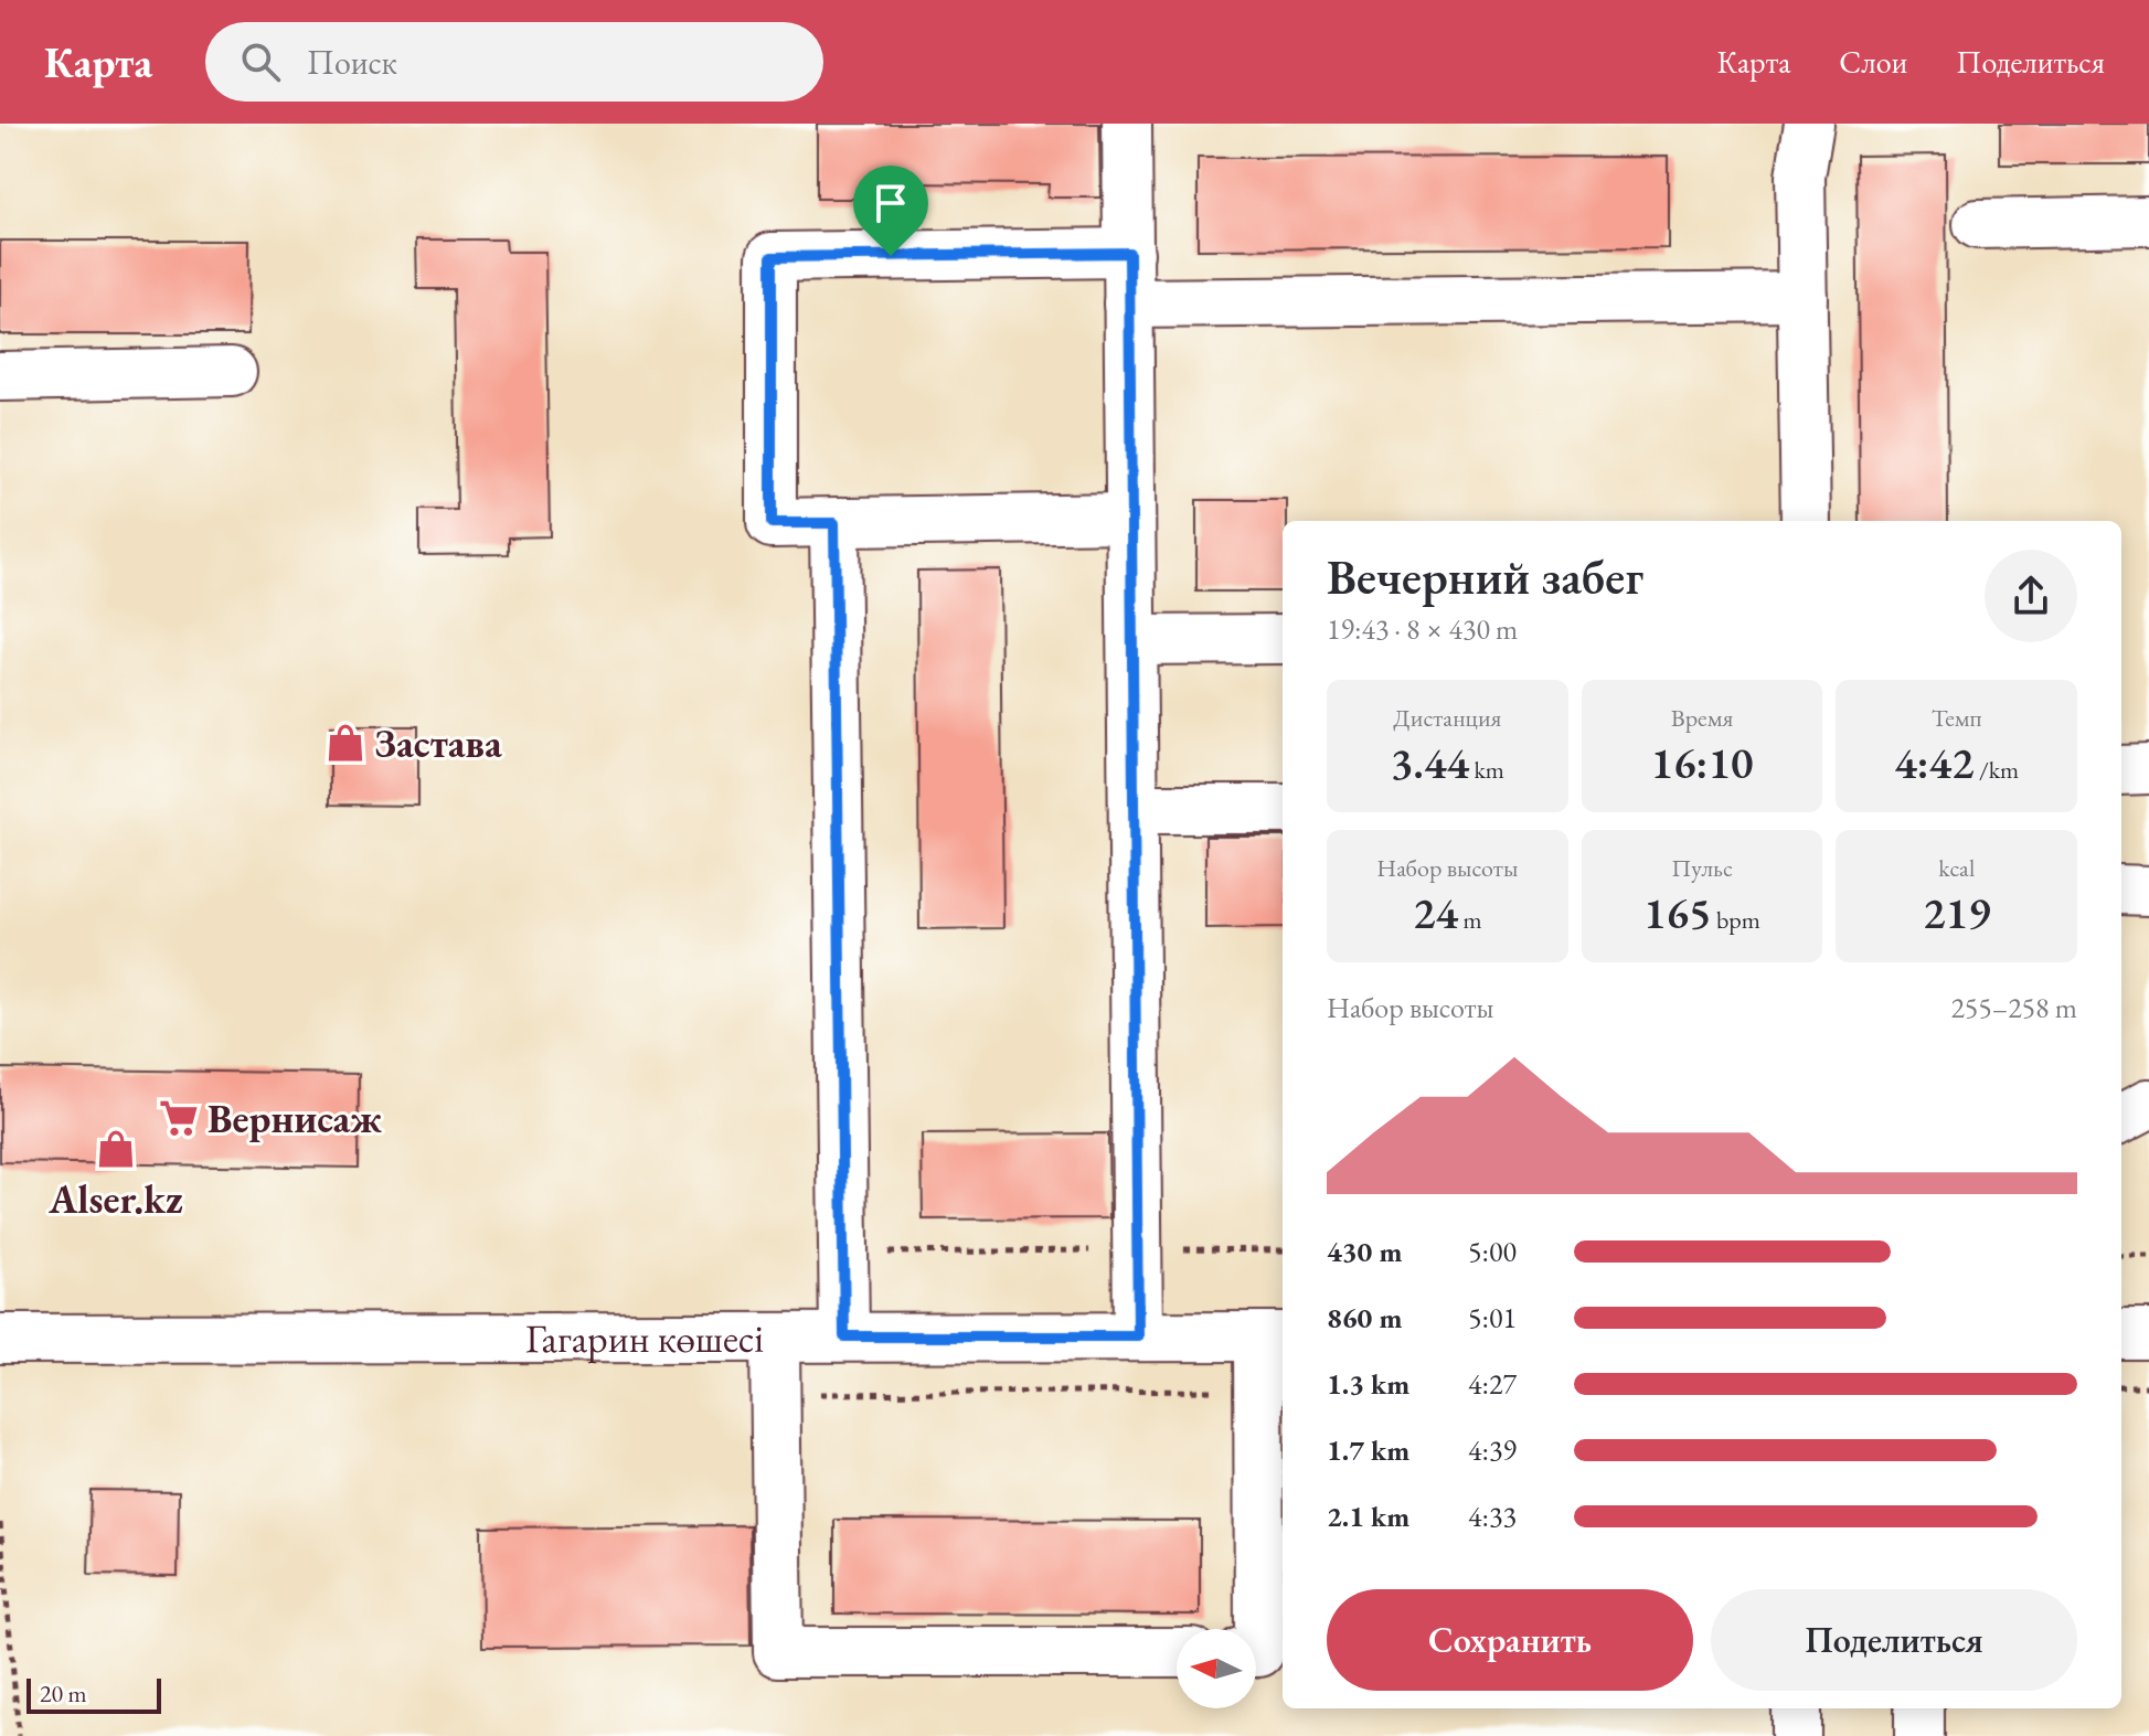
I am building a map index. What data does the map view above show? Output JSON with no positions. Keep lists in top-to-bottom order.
{
  "streets": {
    "street": ["Гагарин көшесі"]
  },
  "places": {
    "shop": ["Застава", "Alser.kz"],
    "supermarket": ["Вернисаж"]
  },
  "scale_bar": "20 m",
  "north": "left",
  "page": {
    "header": "Карта",
    "search": "Поиск",
    "nav": ["Карта", "Слои", "Поделиться"],
    "heading": ["Вечерний забег", "19:43 · 8 × 430 m"],
    "stats": [
      ["Дистанция", "3.44 km"],
      ["Время", "16:10"],
      ["Темп", "4:42 /km"],
      ["Набор высоты", "24 m"],
      ["Пульс", "165 bpm"],
      ["kcal", "219"]
    ],
    "chart": ["Набор высоты", "255–258 m"],
    "list": [
      {
        "name": "430 m",
        "note": "5:00"
      },
      {
        "name": "860 m",
        "note": "5:01"
      },
      {
        "name": "1.3 km",
        "note": "4:27"
      },
      {
        "name": "1.7 km",
        "note": "4:39"
      },
      {
        "name": "2.1 km",
        "note": "4:33"
      }
    ],
    "buttons": ["Сохранить", "Поделиться"],
    "scale": "20 m"
  }
}
